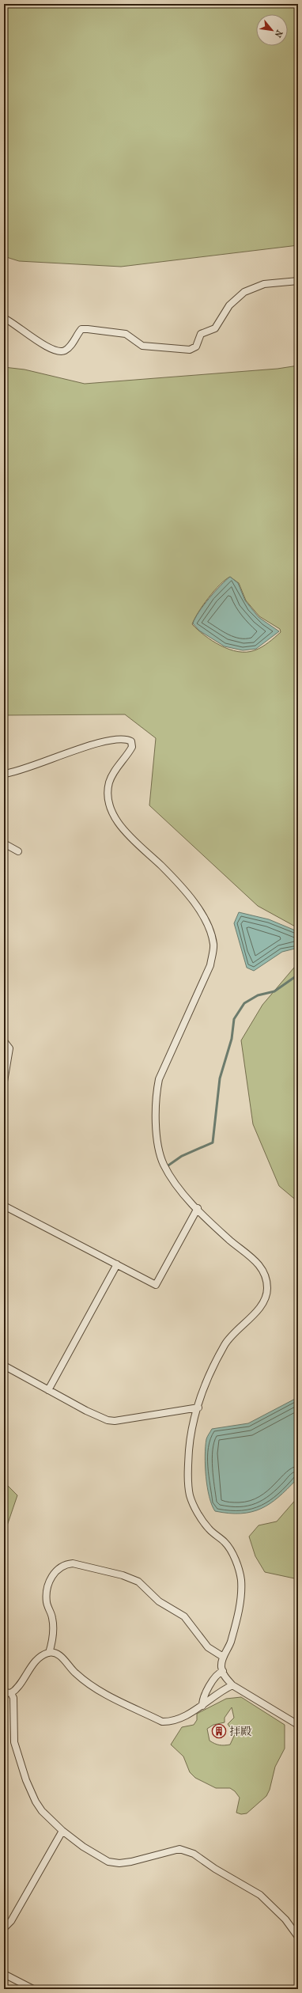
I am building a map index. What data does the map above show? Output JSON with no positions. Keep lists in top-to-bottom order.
{
  "places": {
    "building": ["拝殿"]
  },
  "north": "bottom right"
}
